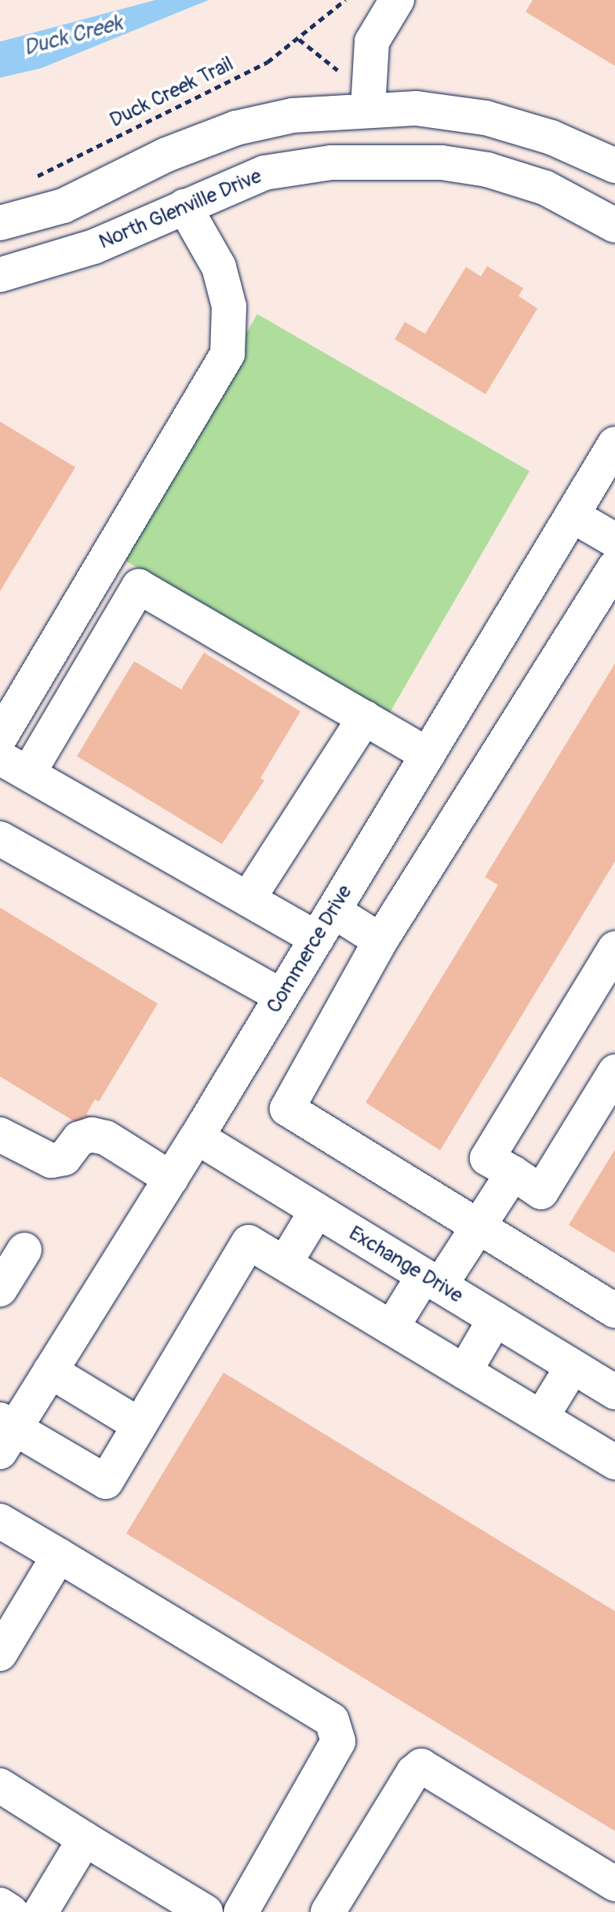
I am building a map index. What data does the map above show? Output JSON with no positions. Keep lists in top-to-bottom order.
{
  "streets": {
    "street": ["North Glenville Drive", "Commerce Drive", "Exchange Drive"],
    "path": ["Duck Creek Trail"]
  },
  "crossings": [
    ["Commerce Drive", "Exchange Drive"]
  ],
  "water": ["Duck Creek"]
}
